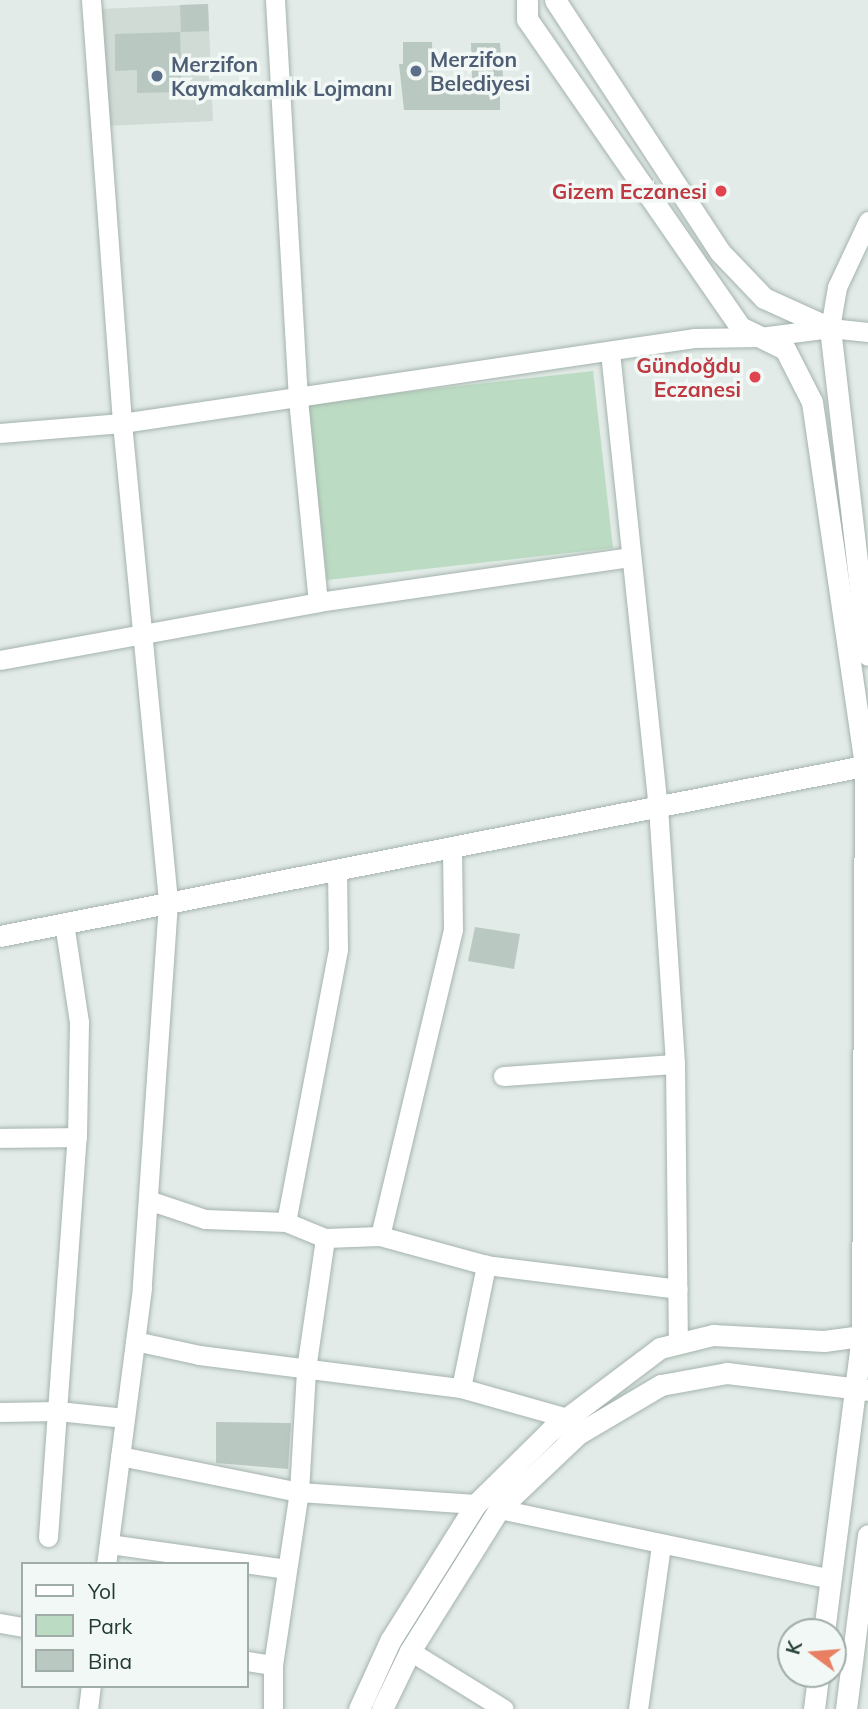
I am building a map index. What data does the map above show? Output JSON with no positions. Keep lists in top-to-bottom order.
{
  "places": [
    "Merzifon Belediyesi",
    "Merzifon Kaymakamlık Lojmanı",
    "Gizem Eczanesi",
    "Gündoğdu Eczanesi"
  ],
  "legend": ["Yol", "Park", "Bina"],
  "north": "left"
}
